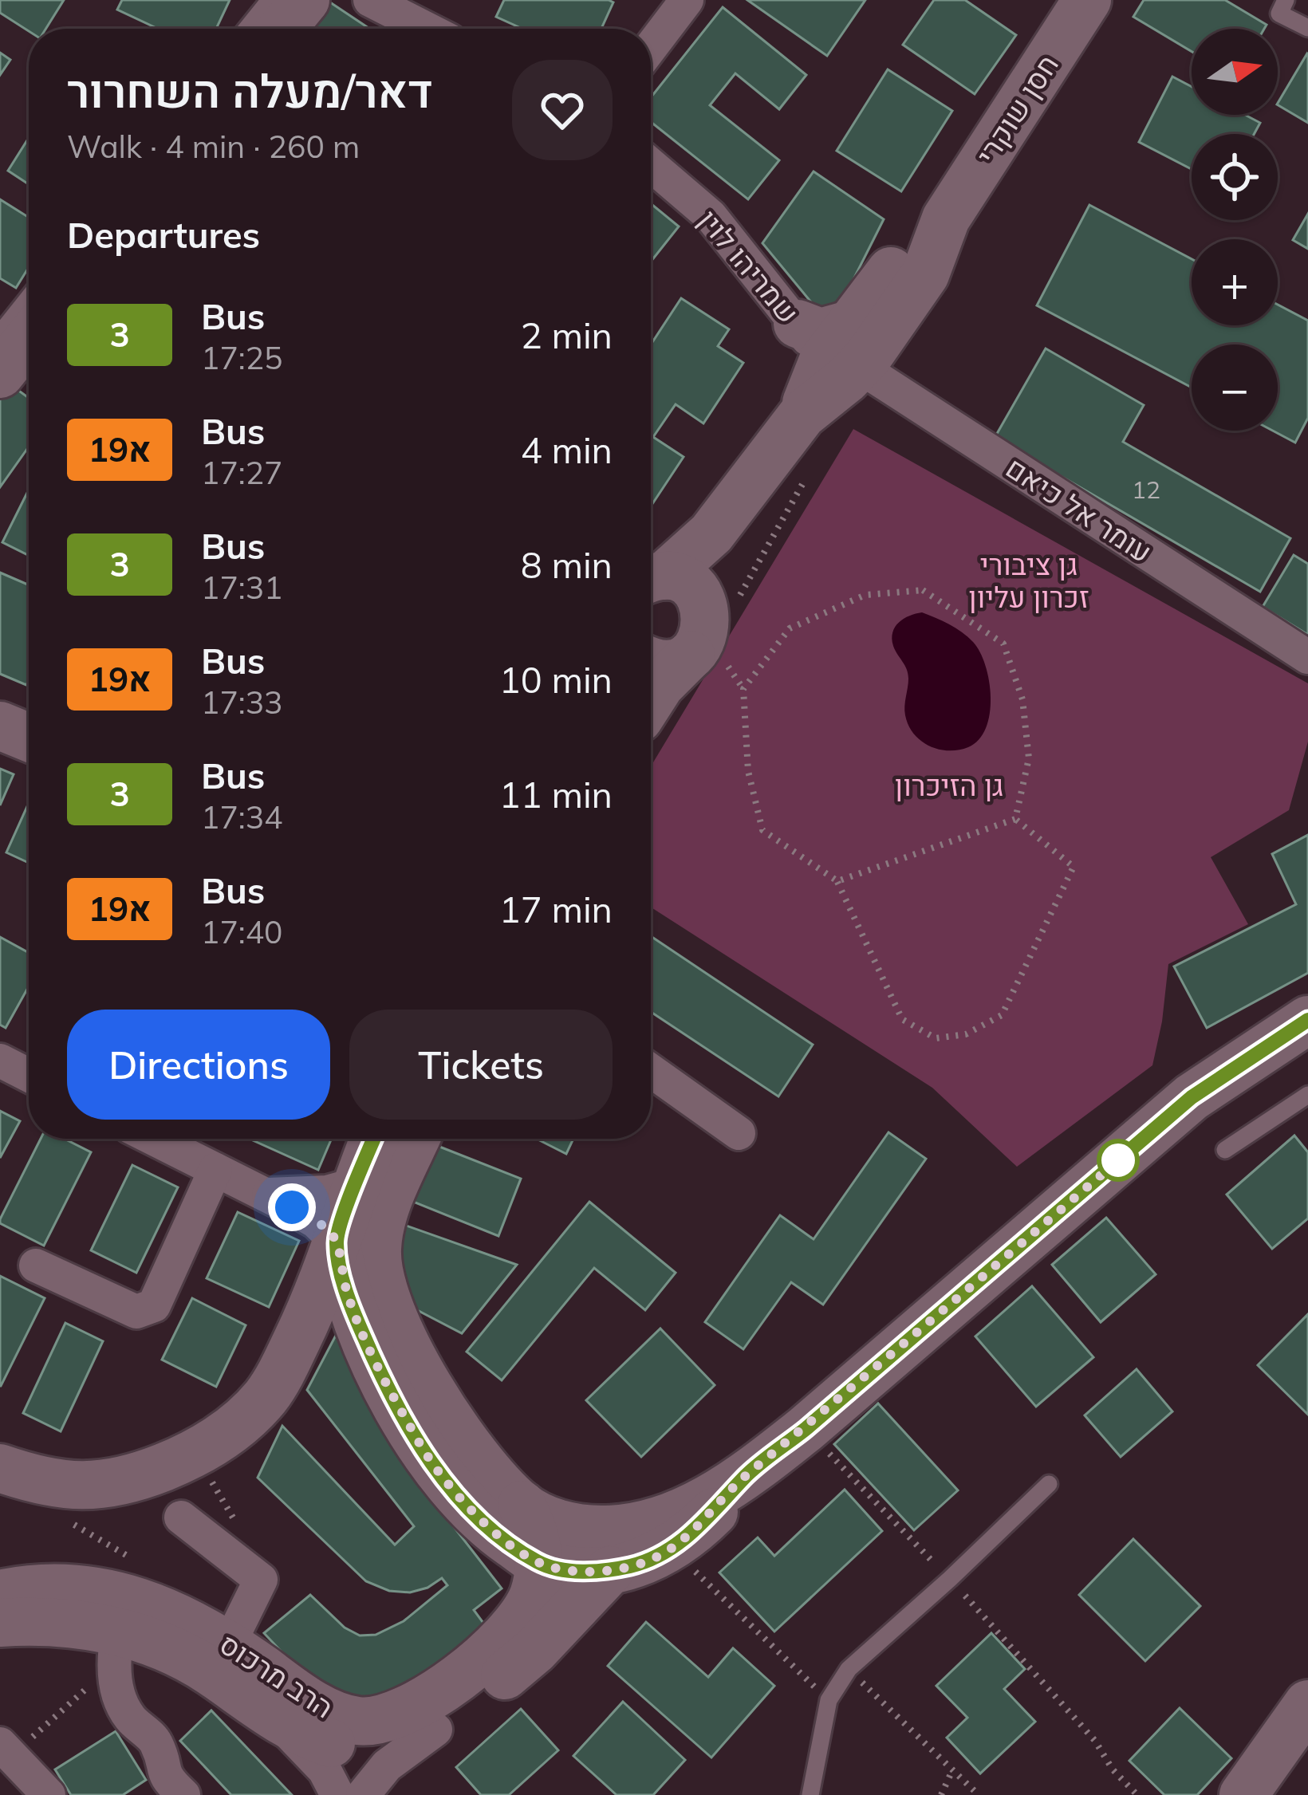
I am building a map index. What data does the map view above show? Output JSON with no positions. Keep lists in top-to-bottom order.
{
  "streets": {
    "street": [
      "חסן שוקרי",
      "שמריהו לוין",
      "עומר אל כיאם",
      "הרב מרכוס"
    ]
  },
  "crossings": [
    ["חסן שוקרי", "שמריהו לוין"],
    ["חסן שוקרי", "עומר אל כיאם"],
    ["שמריהו לוין", "עומר אל כיאם"]
  ],
  "parks": ["גן ציבורי זכרון עליון", "גן הזיכרון"],
  "lines": ["bus line 3"],
  "house_numbers": ["12"],
  "north": "right",
  "page": {
    "map_buttons": ["+", "−"],
    "heading": [
      ["דאר/מעלה השחרור", "Walk · 4 min · 260 m"],
      "Departures"
    ],
    "list": [
      {
        "mark": "3",
        "name": "Bus",
        "note": "17:25",
        "value": "2 min"
      },
      {
        "mark": "19א",
        "name": "Bus",
        "note": "17:27",
        "value": "4 min"
      },
      {
        "mark": "3",
        "name": "Bus",
        "note": "17:31",
        "value": "8 min"
      },
      {
        "mark": "19א",
        "name": "Bus",
        "note": "17:33",
        "value": "10 min"
      },
      {
        "mark": "3",
        "name": "Bus",
        "note": "17:34",
        "value": "11 min"
      },
      {
        "mark": "19א",
        "name": "Bus",
        "note": "17:40",
        "value": "17 min"
      }
    ],
    "buttons": ["Directions", "Tickets"]
  }
}
